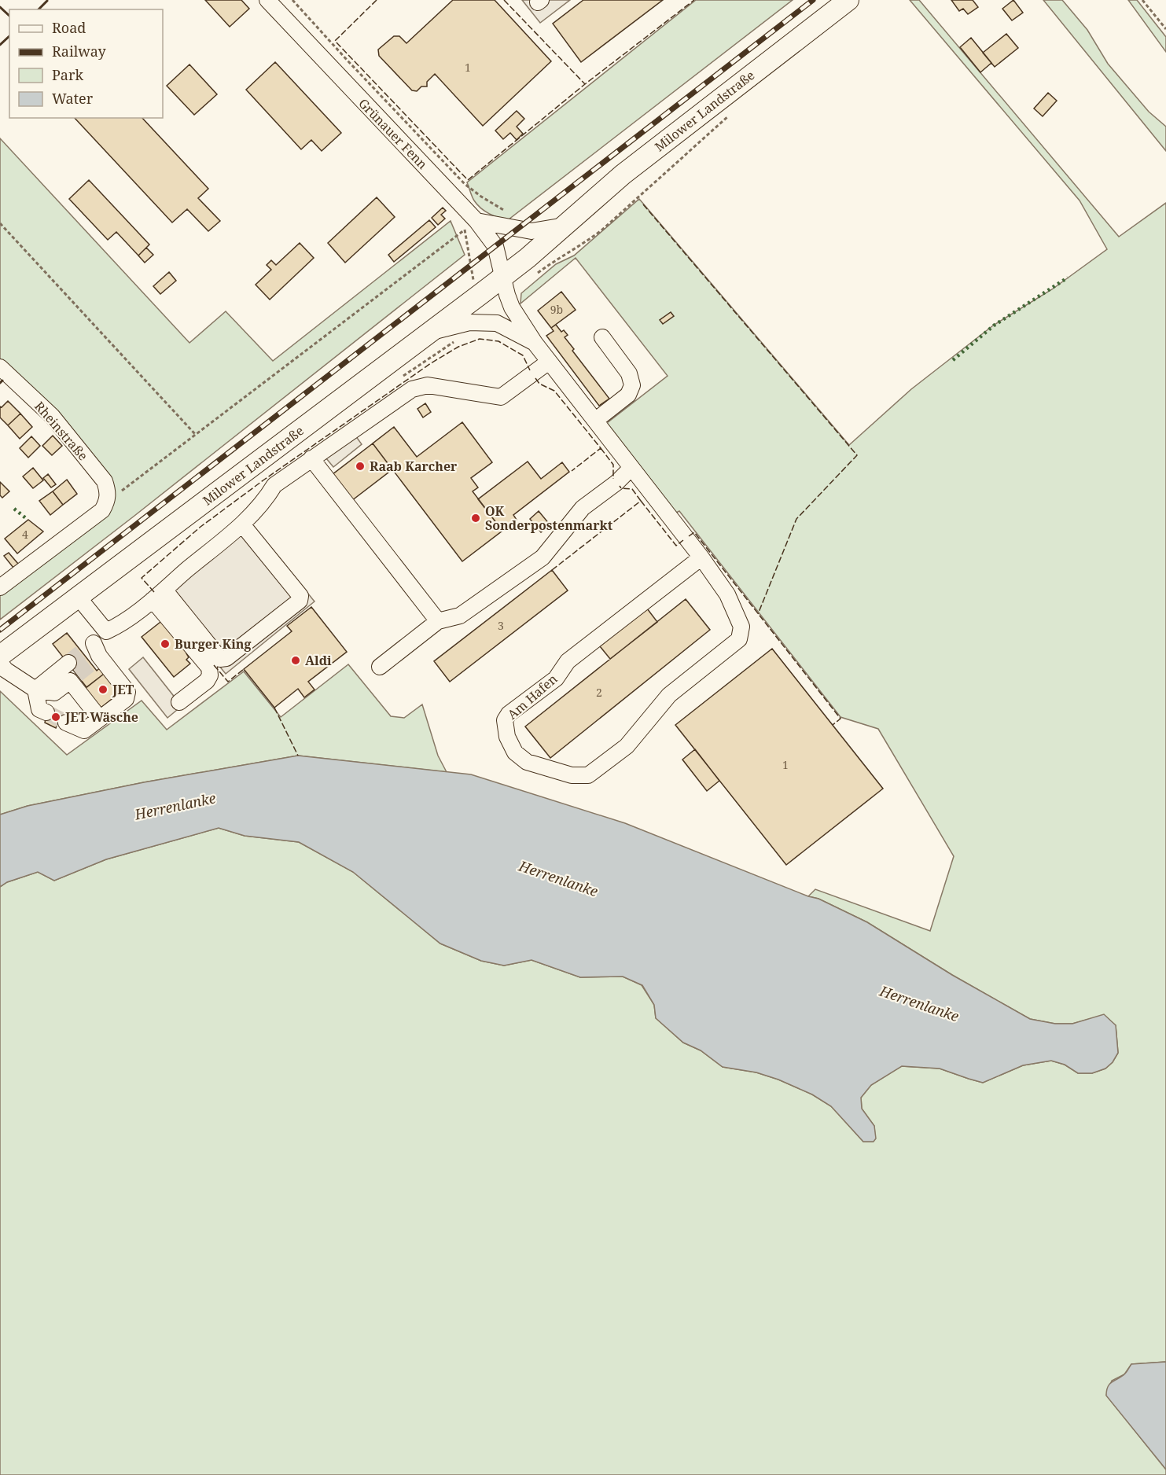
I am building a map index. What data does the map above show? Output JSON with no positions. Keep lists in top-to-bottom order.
{
  "streets": {
    "main road": ["Milower Landstraße"],
    "street": ["Grünauer Fenn", "Rheinstraße", "Am Hafen"]
  },
  "crossings": [
    ["Milower Landstraße", "Grünauer Fenn"],
    ["Milower Landstraße", "Am Hafen"],
    ["Grünauer Fenn", "Am Hafen"]
  ],
  "water": ["Herrenlanke"],
  "places": [
    "Raab Karcher",
    "OK Sonderpostenmarkt",
    "Burger King",
    "Aldi",
    "JET",
    "JET Wäsche"
  ],
  "house_numbers": [
    "1",
    "9b",
    "4",
    "3",
    "2",
    "1"
  ],
  "legend": [
    "Road",
    "Railway",
    "Park",
    "Water"
  ]
}
